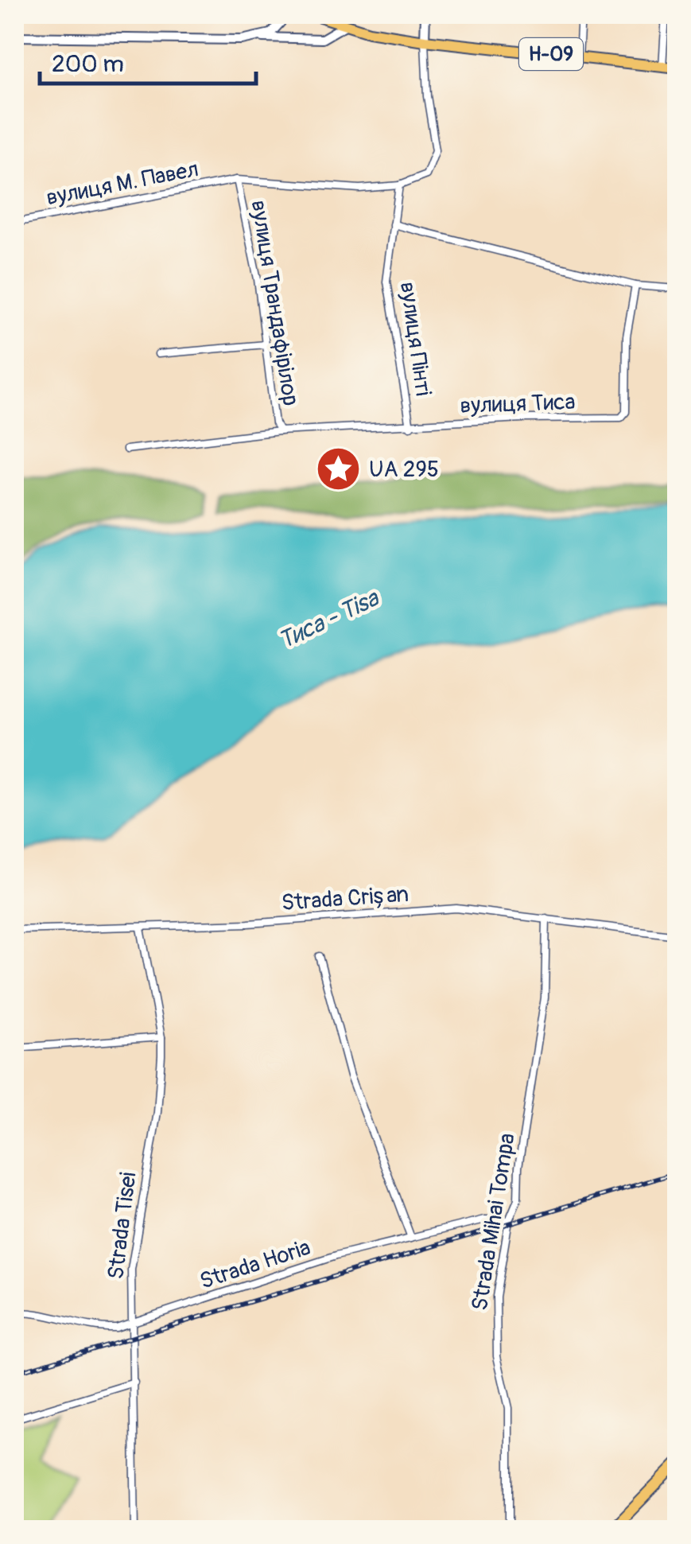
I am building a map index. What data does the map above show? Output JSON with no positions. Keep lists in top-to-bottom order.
{
  "streets": {
    "main road": ["Н-09"],
    "street": [
      "вулиця М. Павел",
      "вулиця Трандафірілор",
      "вулиця Пінті",
      "вулиця Тиса",
      "Strada Crișan",
      "Strada Mihai Tompa",
      "Strada Tisei",
      "Strada Horia"
    ]
  },
  "crossings": [
    ["вулиця М. Павел", "вулиця Трандафірілор"],
    ["вулиця М. Павел", "вулиця Пінті"],
    ["вулиця Трандафірілор", "вулиця Тиса"],
    ["вулиця Пінті", "вулиця Тиса"],
    ["Strada Crișan", "Strada Mihai Tompa"],
    ["Strada Crișan", "Strada Tisei"],
    ["Strada Mihai Tompa", "Strada Horia"],
    ["Strada Tisei", "Strada Horia"]
  ],
  "water": ["Тиса - Tisa"],
  "places": {
    "place": ["UA 295"]
  },
  "scale_bar": "200 m"
}
